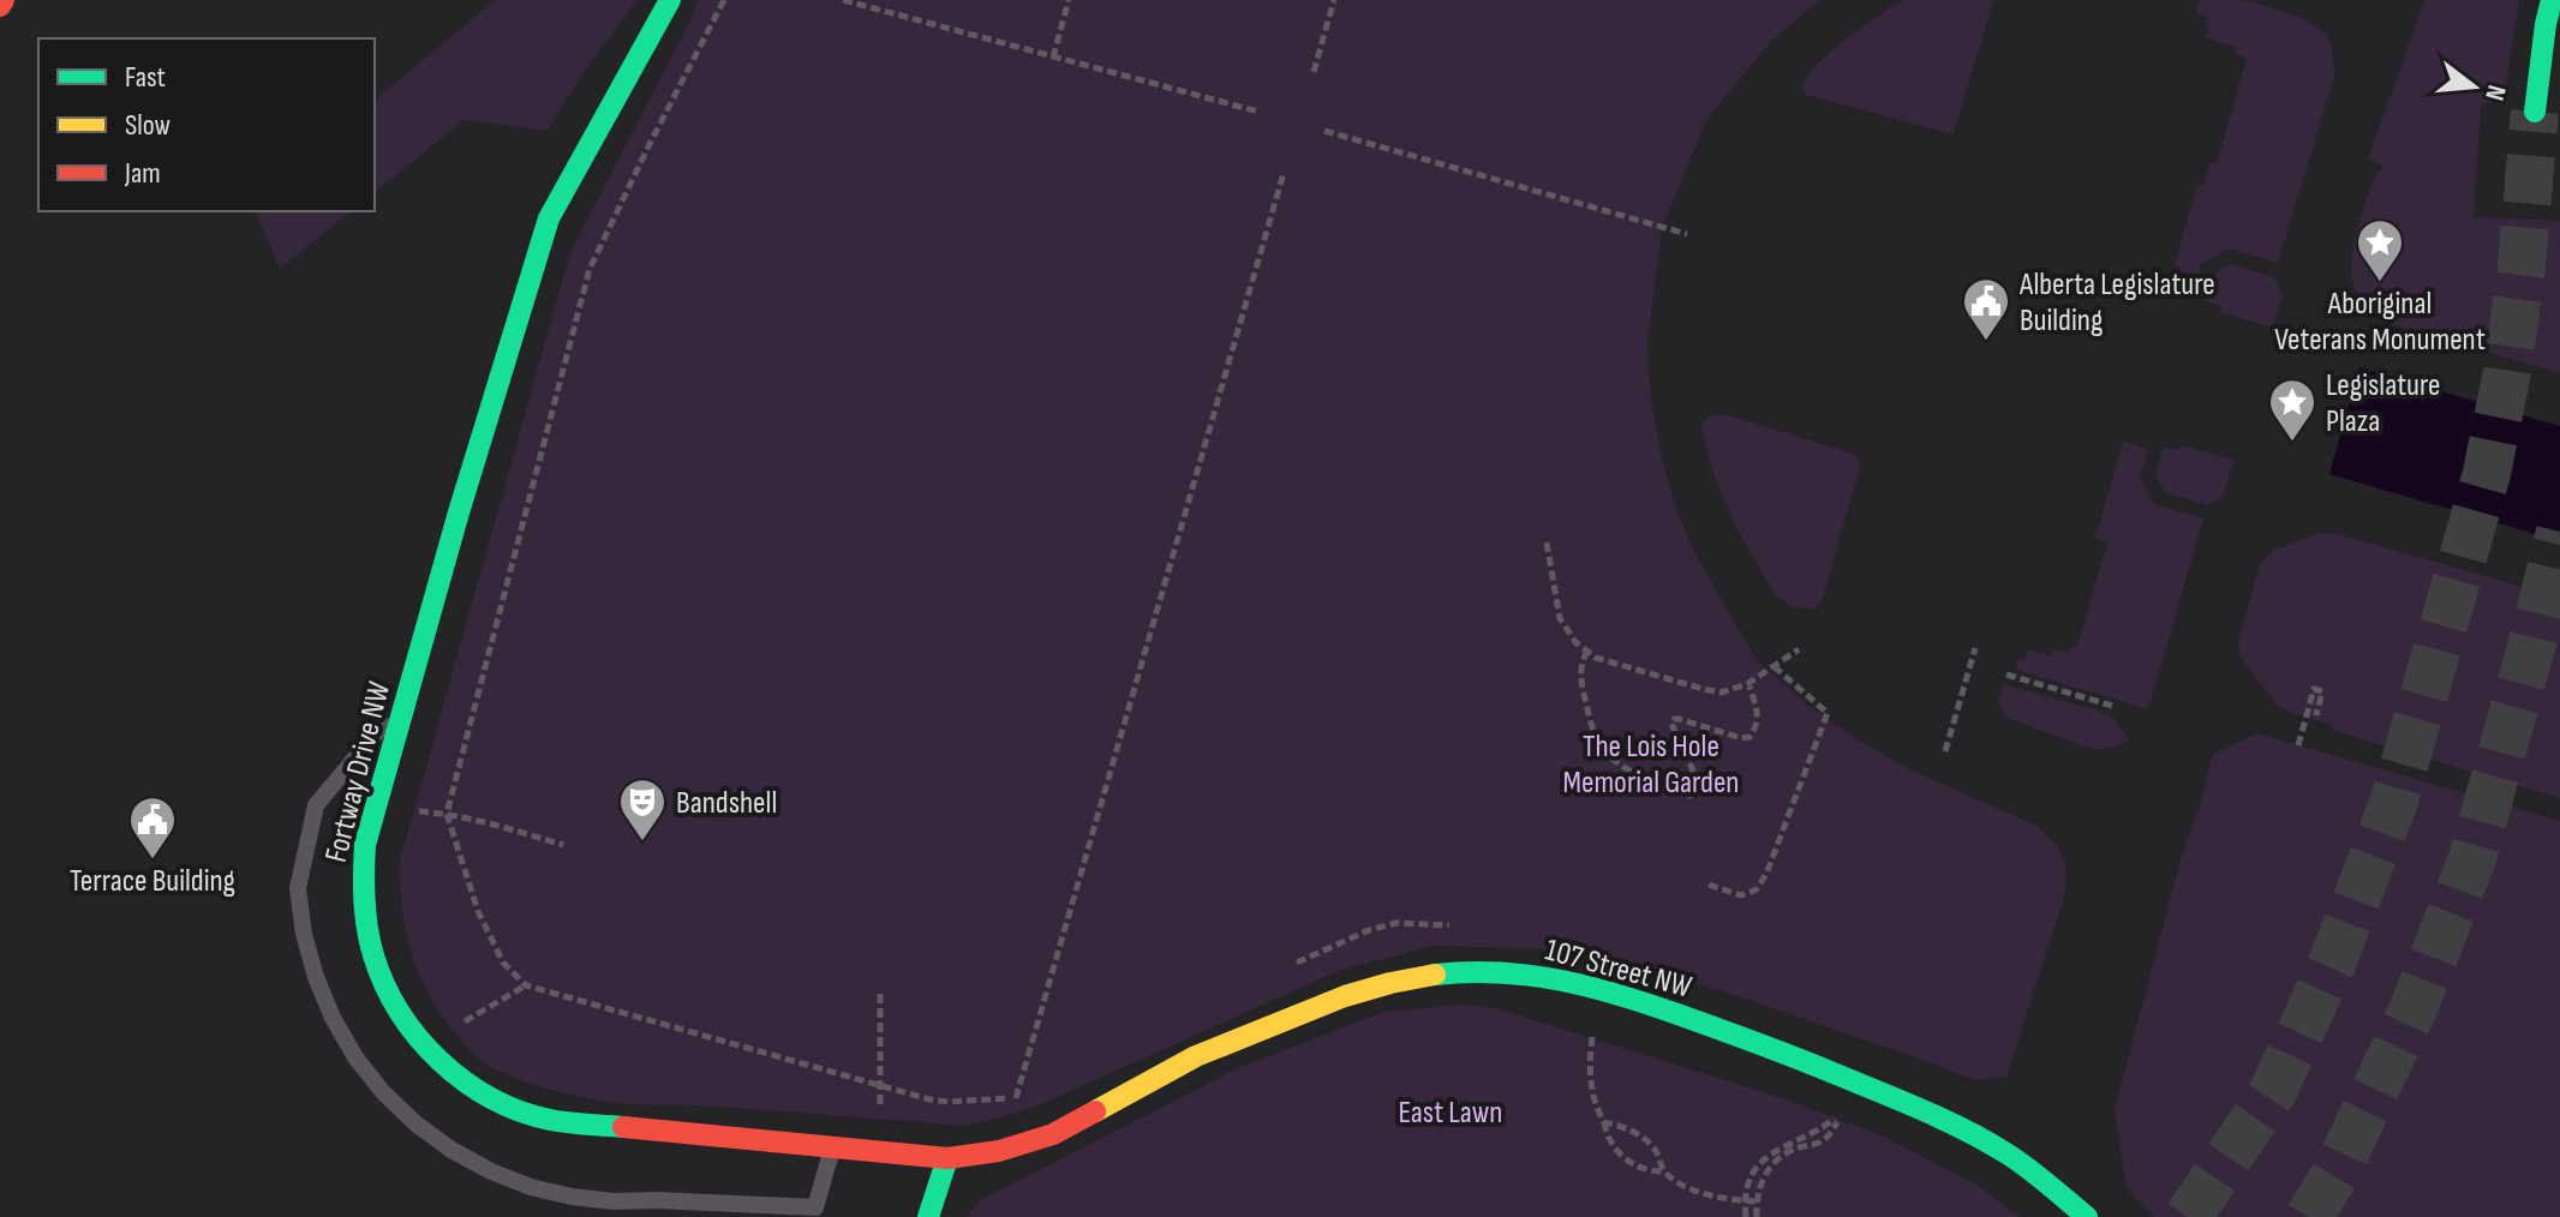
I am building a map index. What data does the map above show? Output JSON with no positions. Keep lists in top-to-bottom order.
{
  "streets": {
    "street": ["Fortway Drive NW", "107 Street NW"]
  },
  "crossings": [
    ["Fortway Drive NW", "107 Street NW"]
  ],
  "parks": ["The Lois Hole Memorial Garden", "East Lawn"],
  "places": {
    "place": ["Aboriginal Veterans Monument", "Legislature Plaza"],
    "public building": ["Alberta Legislature Building", "Terrace Building"],
    "theatre": ["Bandshell"]
  },
  "legend": ["Fast", "Slow", "Jam"],
  "north": "right"
}
